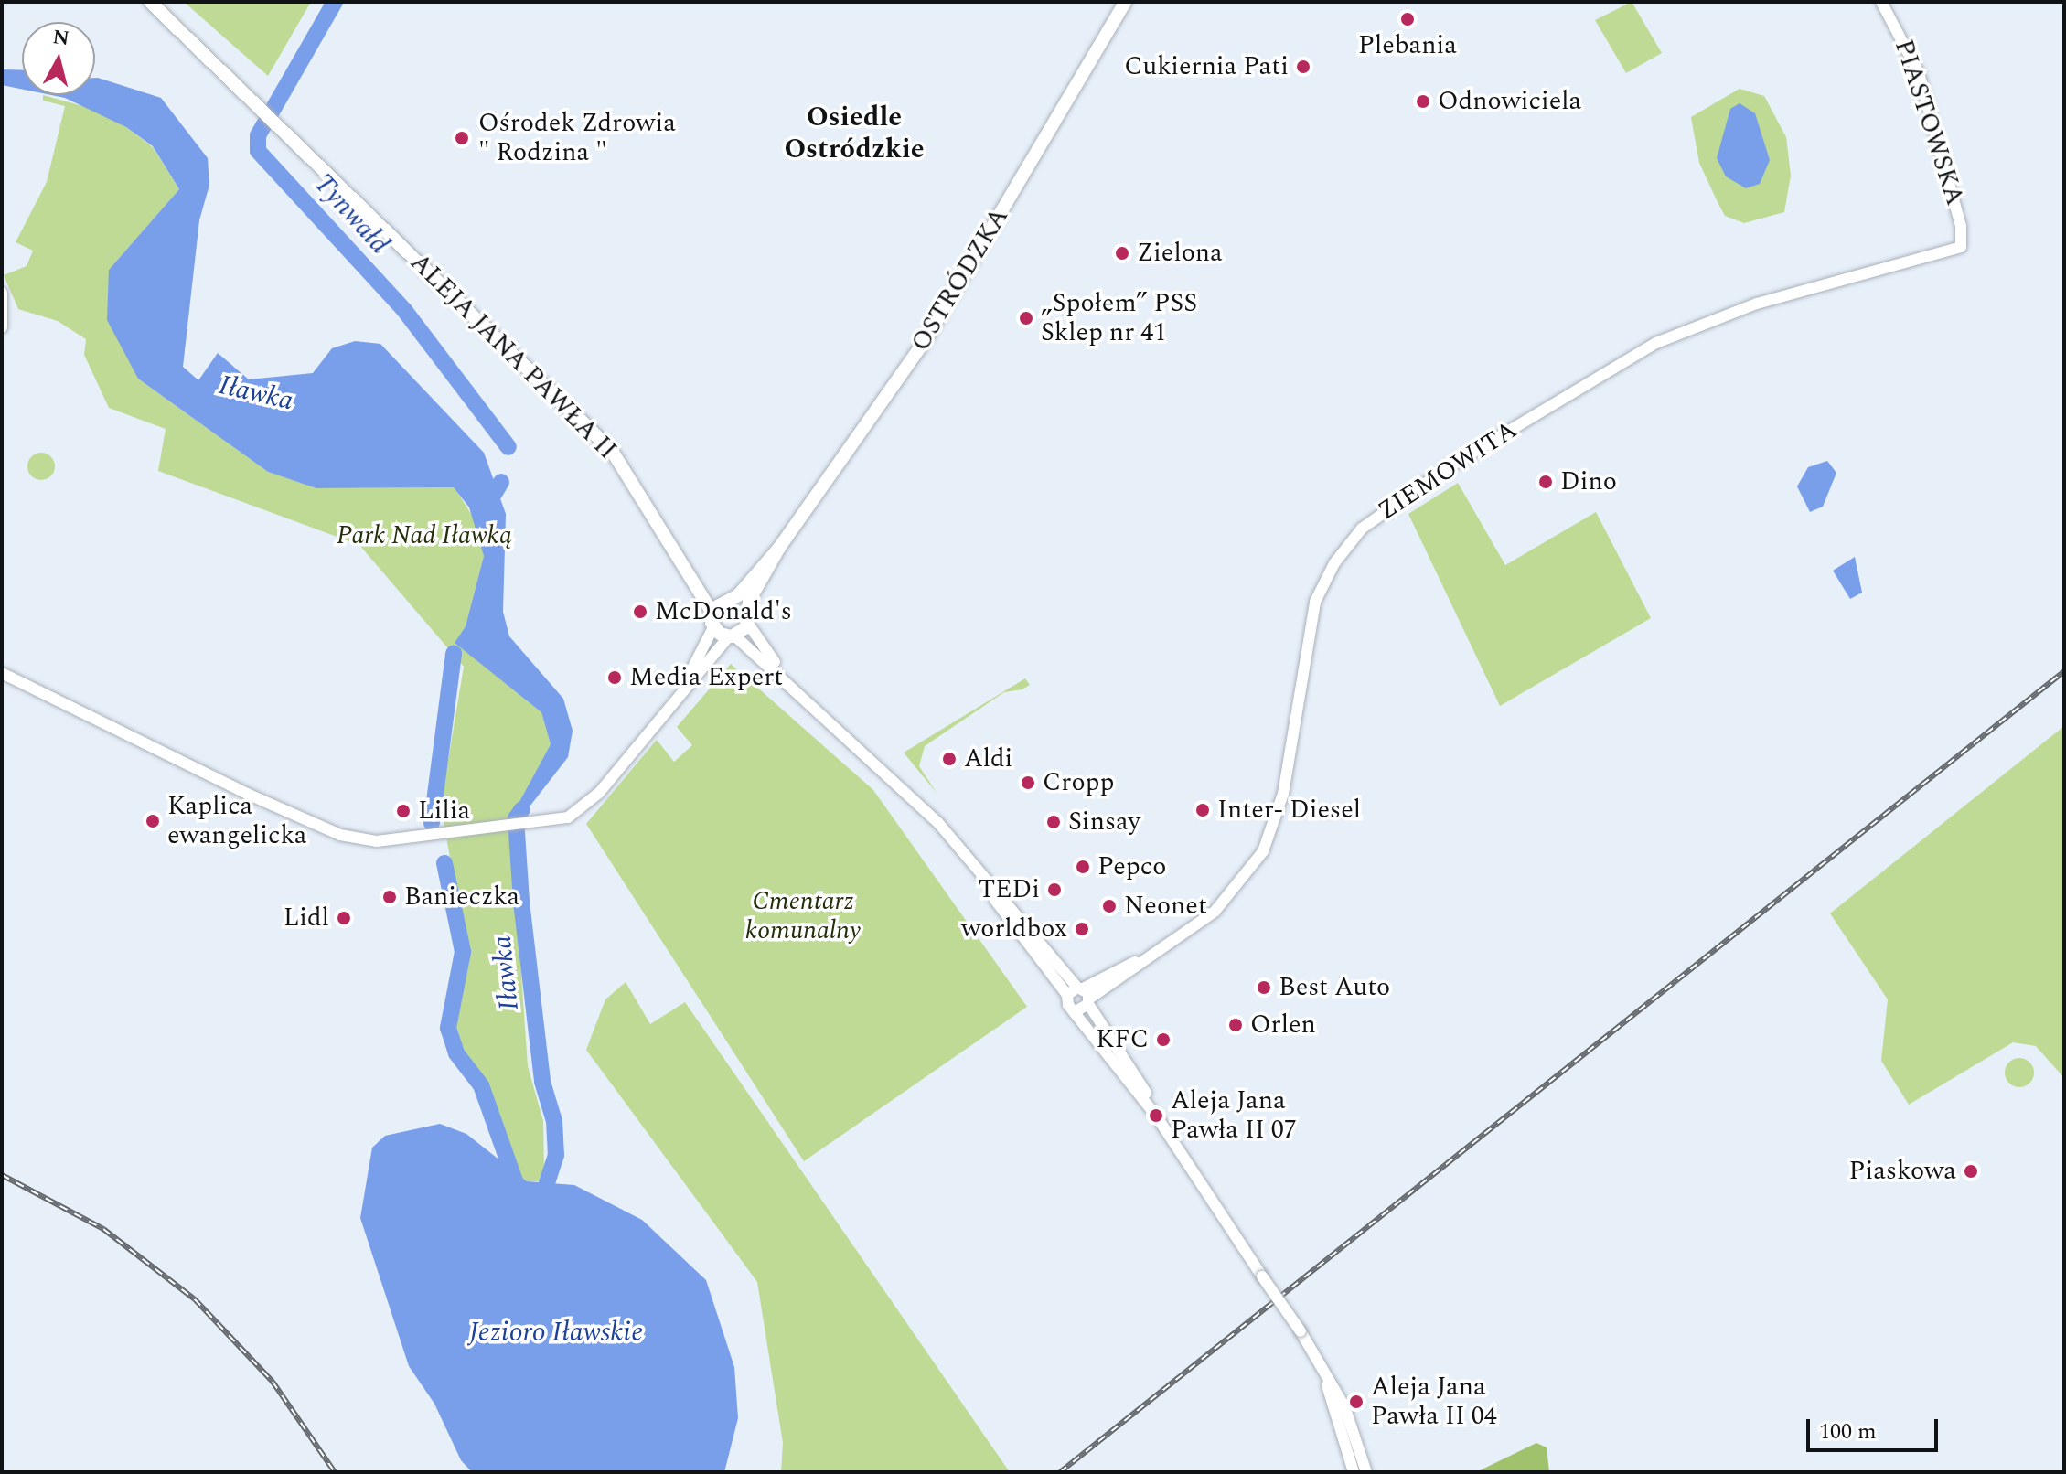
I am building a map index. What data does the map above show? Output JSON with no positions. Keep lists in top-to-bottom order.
{
  "streets": {
    "main road": [
      "PIASTOWSKA",
      "OSTRÓDZKA",
      "ALEJA JANA PAWŁA II",
      "ZIEMOWITA"
    ]
  },
  "crossings": [
    ["PIASTOWSKA", "ZIEMOWITA"],
    ["OSTRÓDZKA", "ALEJA JANA PAWŁA II"]
  ],
  "districts": ["Osiedle Ostródzkie"],
  "water": ["Tynwałd", "Iławka", "Jezioro Iławskie"],
  "parks": ["Park Nad Iławką", "Cmentarz komunalny"],
  "places": [
    "Plebania",
    "Cukiernia Pati",
    "Odnowiciela",
    "Ośrodek Zdrowia \" Rodzina \"",
    "Zielona",
    "„Społem” PSS Sklep nr 41",
    "Dino",
    "McDonald's",
    "Media Expert",
    "Aldi",
    "Cropp",
    "Inter- Diesel",
    "Lilia",
    "Kaplica ewangelicka",
    "Sinsay",
    "Pepco",
    "TEDi",
    "Banieczka",
    "Neonet",
    "Lidl",
    "worldbox",
    "Best Auto",
    "Orlen",
    "KFC",
    "Aleja Jana Pawła II 07",
    "Piaskowa",
    "Aleja Jana Pawła II 04"
  ],
  "scale_bar": "100 m",
  "north": "top"
}
